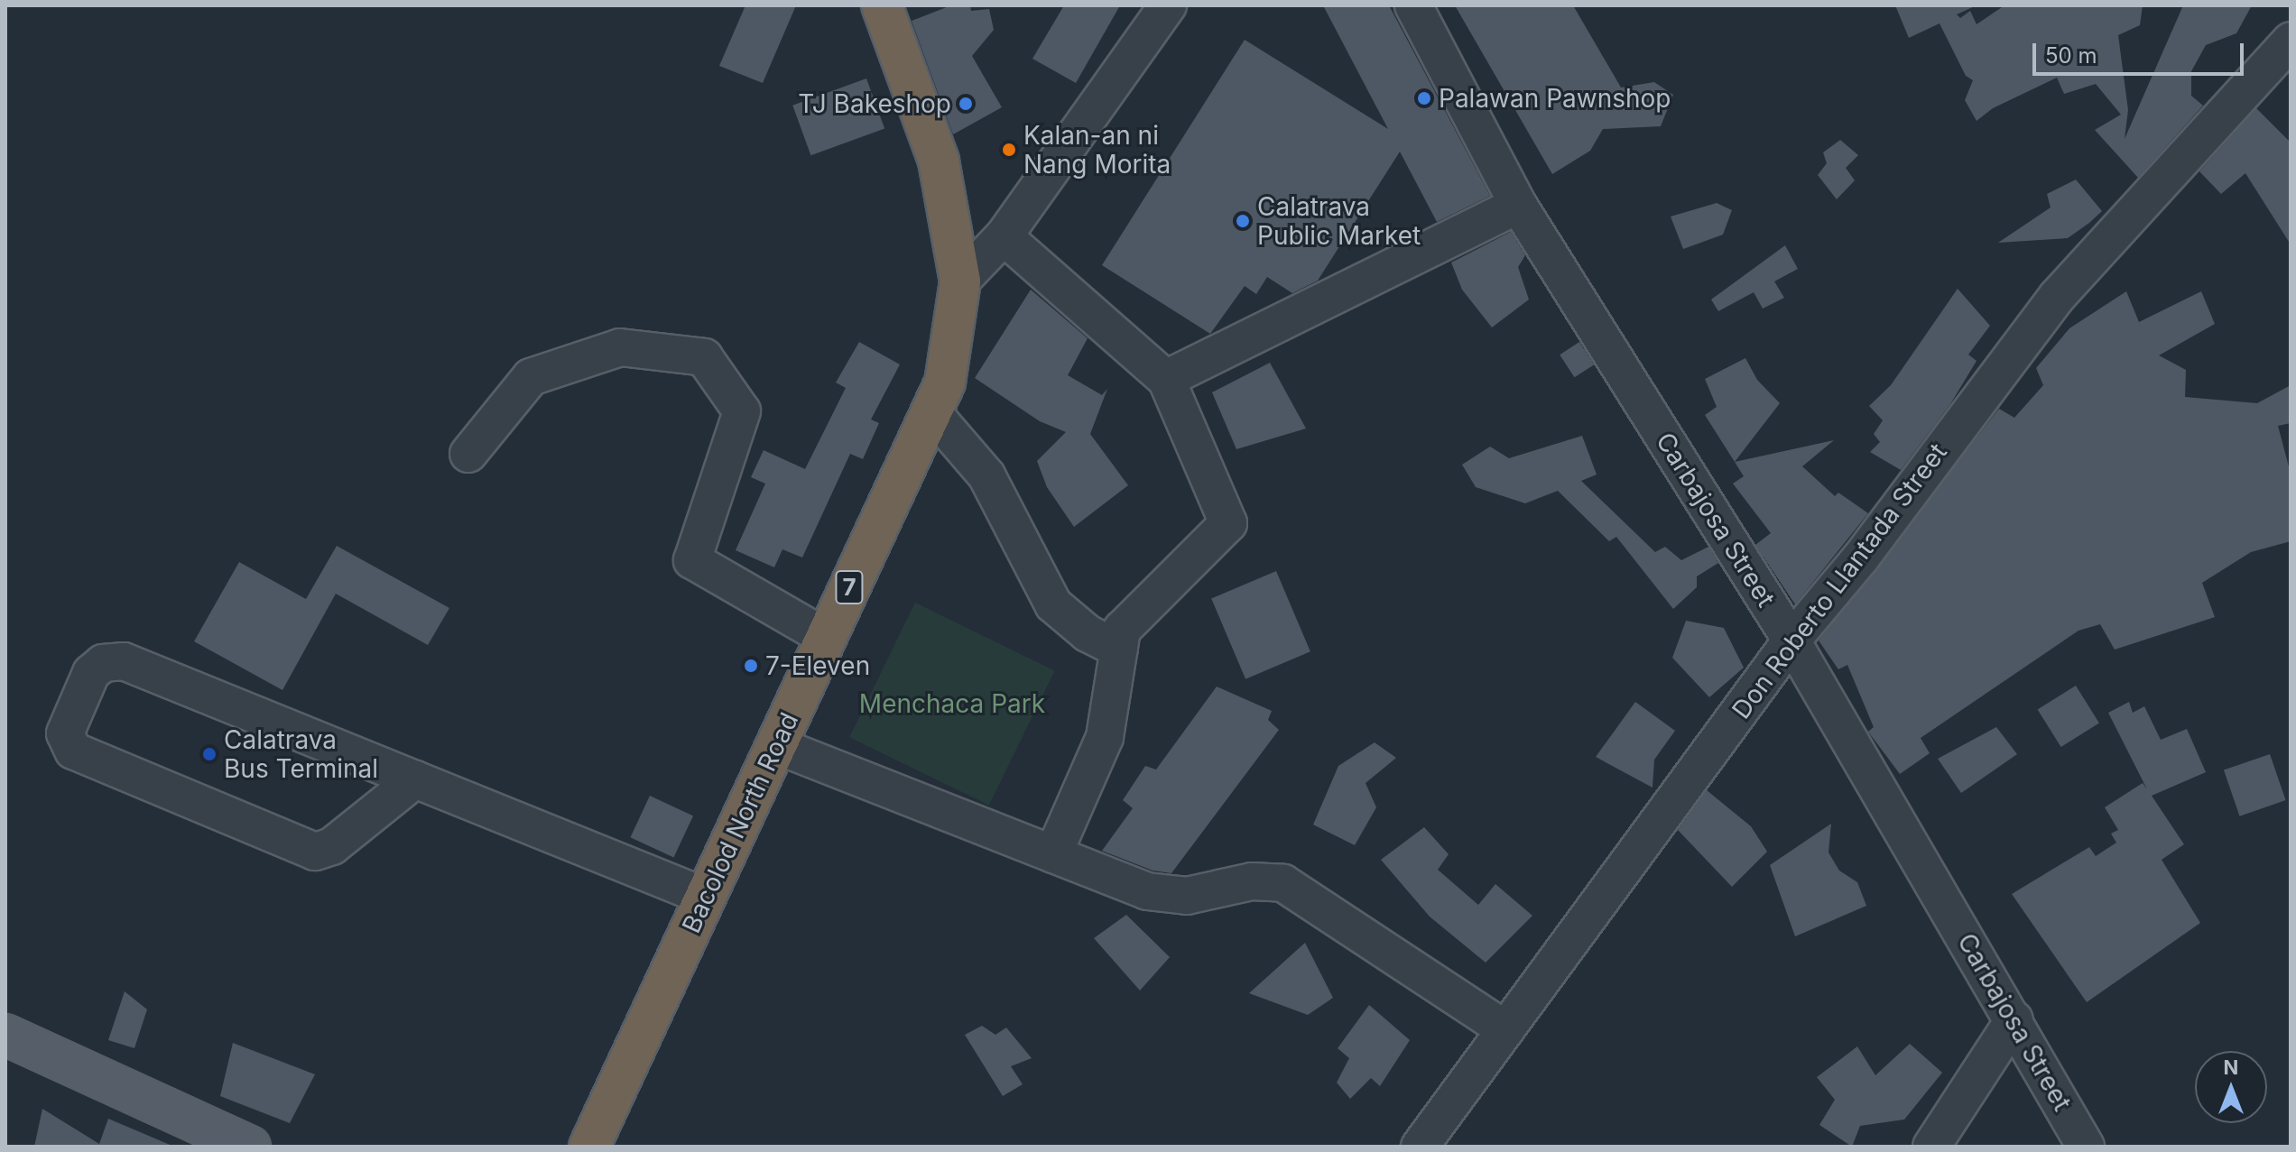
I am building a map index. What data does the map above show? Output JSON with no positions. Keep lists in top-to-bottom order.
{
  "streets": {
    "highway": ["7", "Bacolod North Road"],
    "street": ["Carbajosa Street", "Don Roberto Llantada Street"]
  },
  "crossings": [
    ["Carbajosa Street", "Don Roberto Llantada Street"]
  ],
  "parks": ["Menchaca Park"],
  "places": [
    "Palawan Pawnshop",
    "TJ Bakeshop",
    "Kalan-an ni Nang Morita",
    "Calatrava Public Market",
    "7-Eleven",
    "Calatrava Bus Terminal"
  ],
  "scale_bar": "50 m",
  "north": "top"
}
